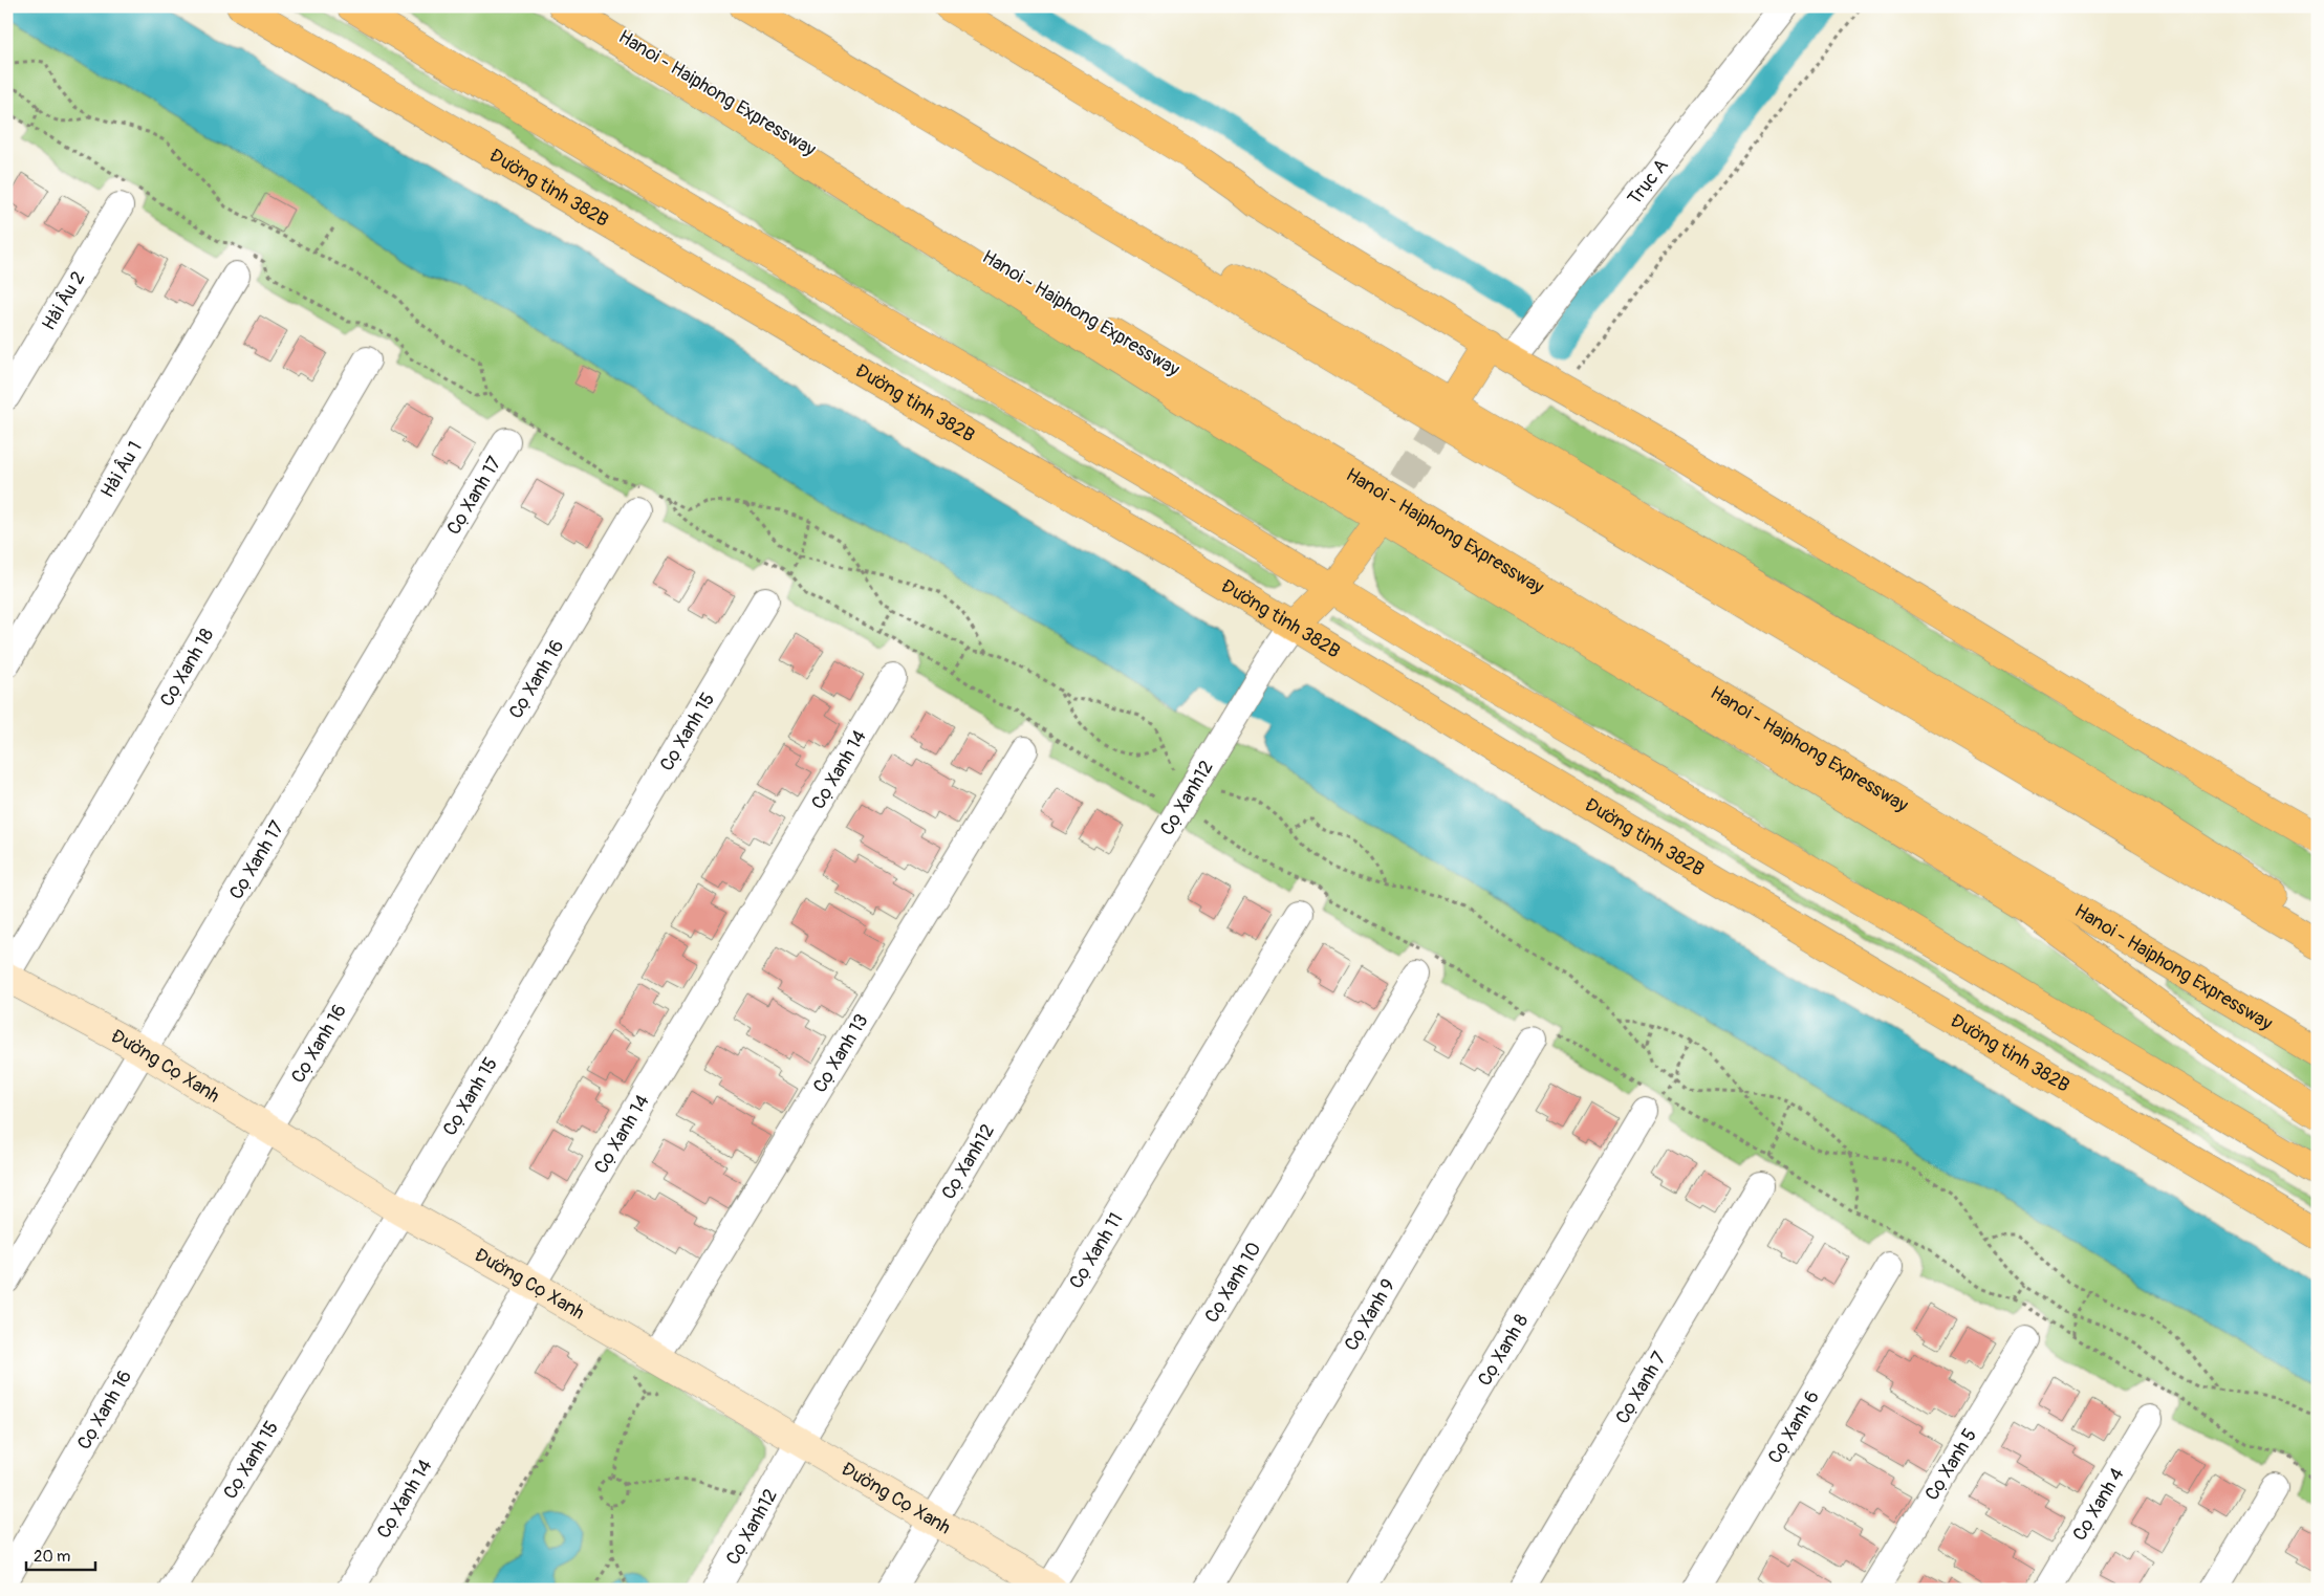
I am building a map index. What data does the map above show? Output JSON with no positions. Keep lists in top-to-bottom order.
{
  "streets": {
    "main road": ["Hanoi - Haiphong Expressway", "Đường tỉnh 382B"],
    "street": [
      "Trục A",
      "Hải Âu 2",
      "Hải Âu 1",
      "Cọ Xanh 17",
      "Cọ Xanh 18",
      "Cọ Xanh 16",
      "Cọ Xanh 15",
      "Cọ Xanh 14",
      "Cọ Xanh12",
      "Cọ Xanh 13",
      "Đường Cọ Xanh",
      "Cọ Xanh 11",
      "Cọ Xanh 10",
      "Cọ Xanh 9",
      "Cọ Xanh 8",
      "Cọ Xanh 7",
      "Cọ Xanh 6",
      "Cọ Xanh 5",
      "Cọ Xanh 4"
    ]
  },
  "crossings": [
    ["Đường tỉnh 382B", "Cọ Xanh12"],
    ["Cọ Xanh 17", "Đường Cọ Xanh"],
    ["Cọ Xanh 18", "Đường Cọ Xanh"],
    ["Cọ Xanh 16", "Đường Cọ Xanh"],
    ["Cọ Xanh 15", "Đường Cọ Xanh"],
    ["Cọ Xanh 14", "Đường Cọ Xanh"],
    ["Cọ Xanh12", "Đường Cọ Xanh"],
    ["Cọ Xanh 13", "Đường Cọ Xanh"],
    ["Đường Cọ Xanh", "Cọ Xanh 11"],
    ["Đường Cọ Xanh", "Cọ Xanh 10"]
  ],
  "scale_bar": "20 m"
}
